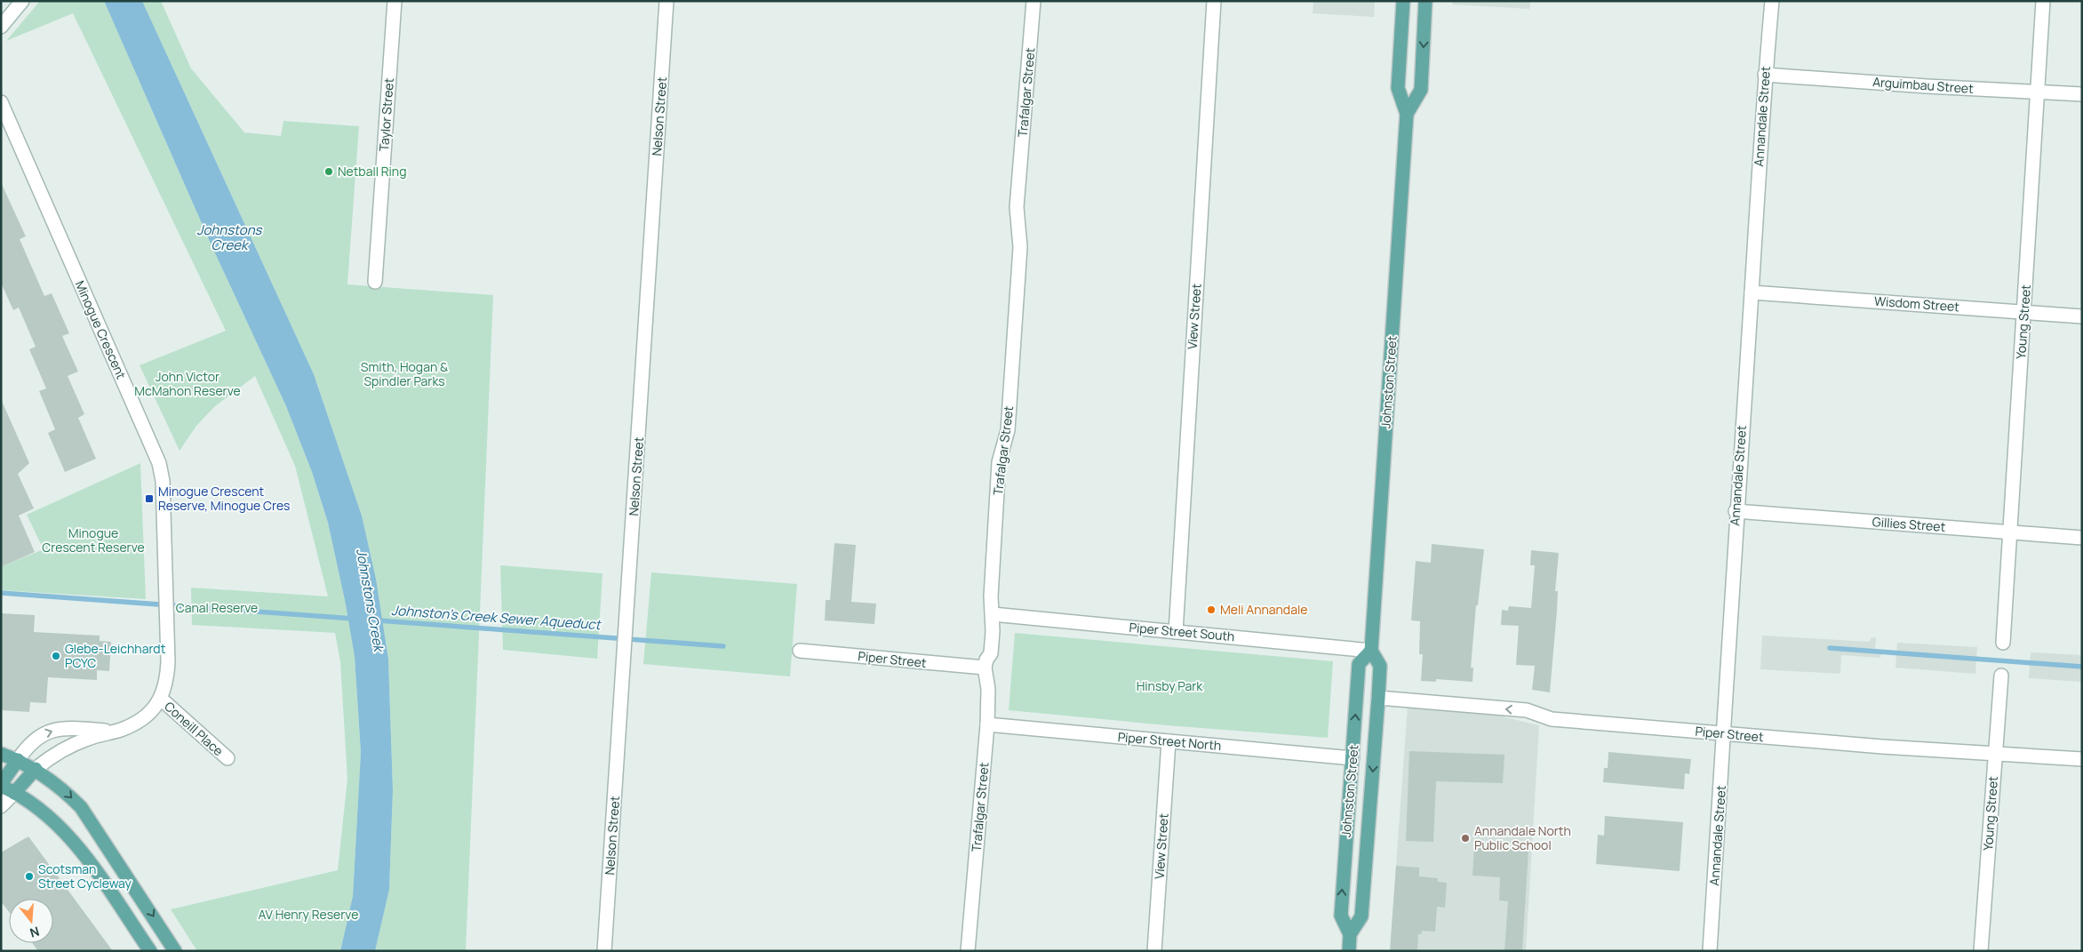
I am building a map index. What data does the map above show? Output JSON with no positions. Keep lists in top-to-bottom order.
{
  "streets": {
    "main road": ["Johnston Street"],
    "street": [
      "Arguimbau Street",
      "Trafalgar Street",
      "Taylor Street",
      "Nelson Street",
      "Annandale Street",
      "Wisdom Street",
      "View Street",
      "Young Street",
      "Minogue Crescent",
      "Gillies Street",
      "Piper Street South",
      "Piper Street",
      "Coneill Place",
      "Piper Street North"
    ]
  },
  "crossings": [
    ["Arguimbau Street", "Annandale Street"],
    ["Arguimbau Street", "Young Street"],
    ["Trafalgar Street", "Piper Street South"],
    ["Trafalgar Street", "Piper Street"],
    ["Trafalgar Street", "Piper Street North"],
    ["Annandale Street", "Wisdom Street"],
    ["Annandale Street", "Gillies Street"],
    ["Annandale Street", "Piper Street"],
    ["Wisdom Street", "Young Street"],
    ["View Street", "Piper Street South"],
    ["View Street", "Piper Street North"],
    ["Young Street", "Gillies Street"],
    ["Young Street", "Piper Street"],
    ["Minogue Crescent", "Coneill Place"],
    ["Johnston Street", "Piper Street South"],
    ["Johnston Street", "Piper Street"],
    ["Johnston Street", "Piper Street North"]
  ],
  "one_way": ["Piper Street"],
  "water": ["Johnstons Creek", "Johnston's Creek Sewer Aqueduct"],
  "parks": [
    "Smith, Hogan & Spindler Parks",
    "John Victor McMahon Reserve",
    "Minogue Crescent Reserve",
    "Canal Reserve",
    "Hinsby Park",
    "AV Henry Reserve"
  ],
  "places": {
    "other": [
      "Netball Ring",
      "Meli Annandale",
      "Glebe-Leichhardt PCYC",
      "Annandale North Public School",
      "Scotsman Street Cycleway"
    ],
    "transit": ["Minogue Crescent Reserve, Minogue Cres"]
  },
  "north": "bottom"
}
